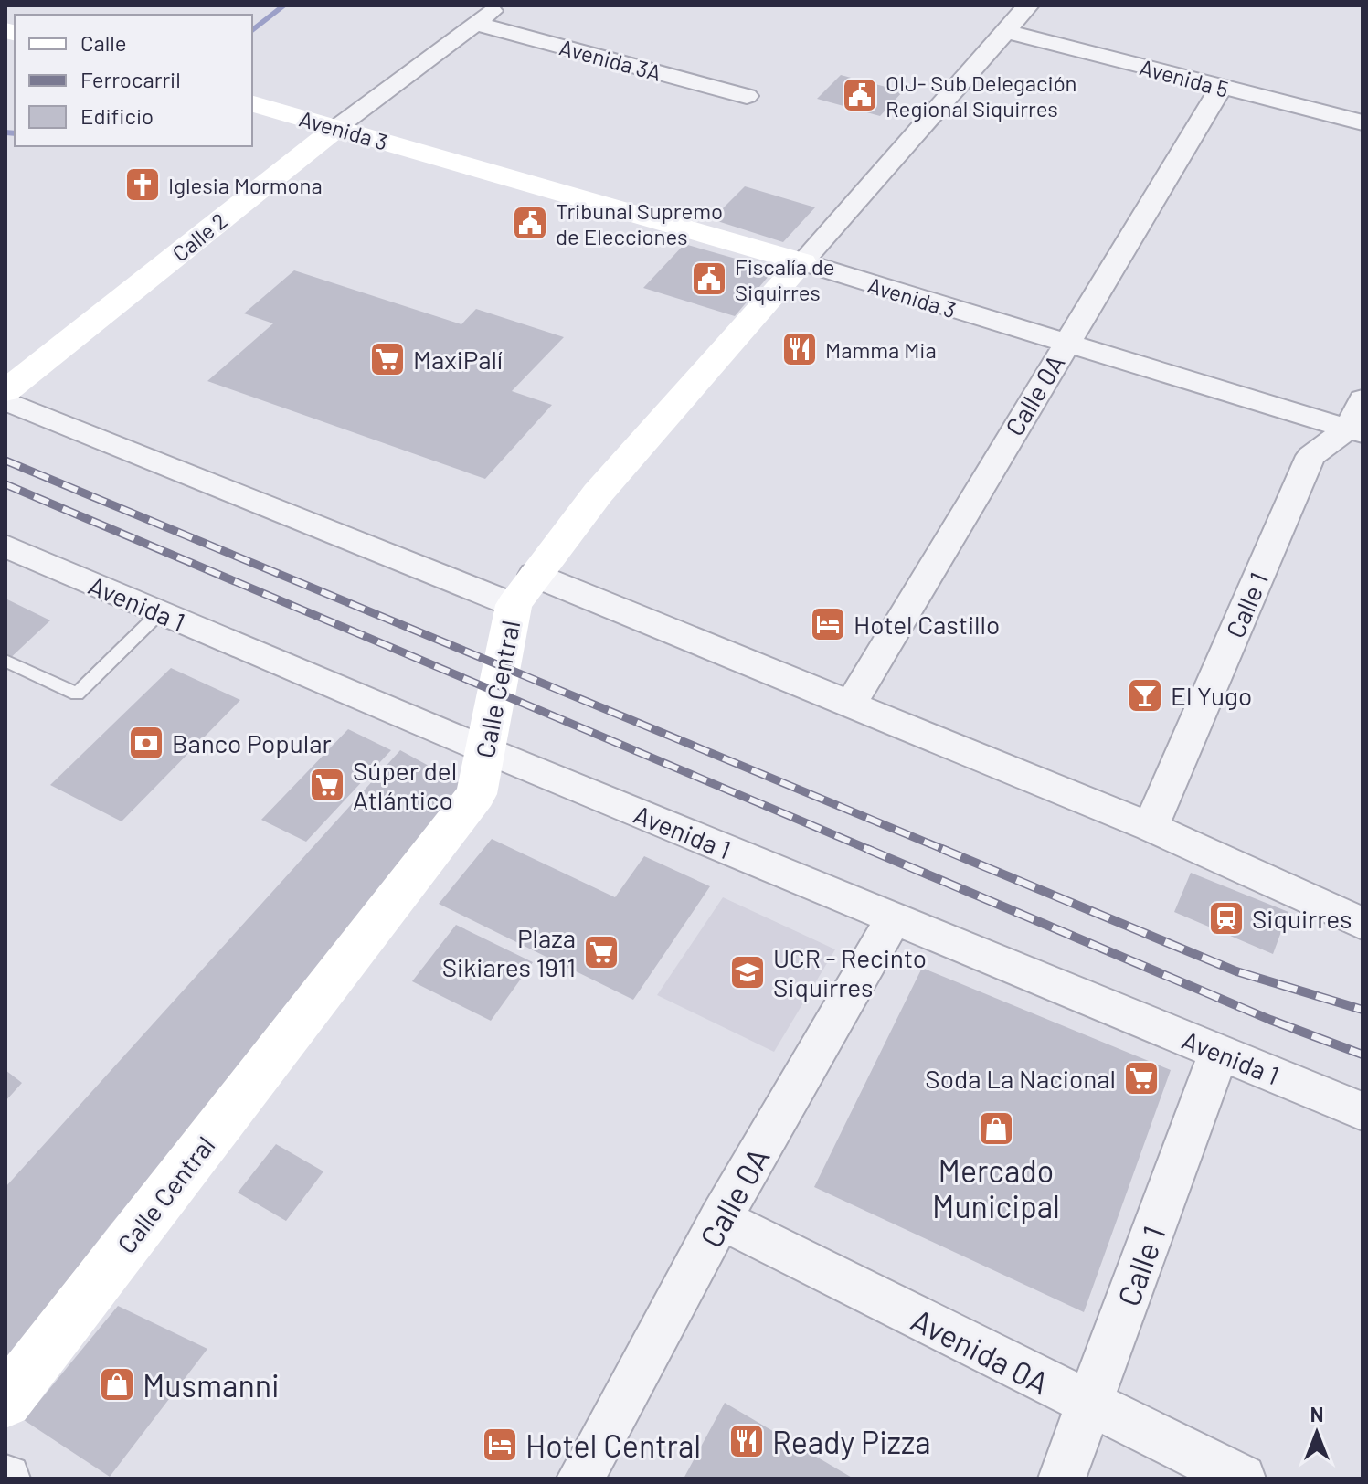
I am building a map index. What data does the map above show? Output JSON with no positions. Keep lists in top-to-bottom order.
{
  "streets": {
    "street": [
      "Avenida 3A",
      "Avenida 5",
      "Avenida 3",
      "Calle 2",
      "Calle 0A",
      "Avenida 1",
      "Calle 1",
      "Calle Central",
      "Avenida 0A"
    ]
  },
  "crossings": [
    ["Avenida 3A", "Calle 2"],
    ["Avenida 5", "Calle 0A"],
    ["Avenida 5", "Calle Central"],
    ["Avenida 3", "Calle 2"],
    ["Avenida 3", "Calle 0A"],
    ["Avenida 3", "Calle 1"],
    ["Avenida 3", "Calle Central"],
    ["Calle 0A", "Avenida 1"],
    ["Calle 0A", "Avenida 0A"],
    ["Avenida 1", "Calle 1"],
    ["Avenida 1", "Calle Central"],
    ["Calle 1", "Avenida 0A"]
  ],
  "places": {
    "public building": ["OIJ- Sub Delegación Regional Siquirres", "Tribunal Supremo de Elecciones", "Fiscalía de Siquirres"],
    "church": ["Iglesia Mormona"],
    "restaurant": ["Mamma Mia", "Ready Pizza"],
    "supermarket": [
      "MaxiPalí",
      "Súper del Atlántico",
      "Plaza Sikiares 1911",
      "Soda La Nacional"
    ],
    "hotel": ["Hotel Castillo", "Hotel Central"],
    "bar": ["El Yugo"],
    "bank": ["Banco Popular"],
    "station": ["Siquirres"],
    "school or university": ["UCR - Recinto Siquirres"],
    "shop": ["Mercado Municipal", "Musmanni"]
  },
  "legend": ["Calle", "Ferrocarril", "Edificio"],
  "north": "top"
}
